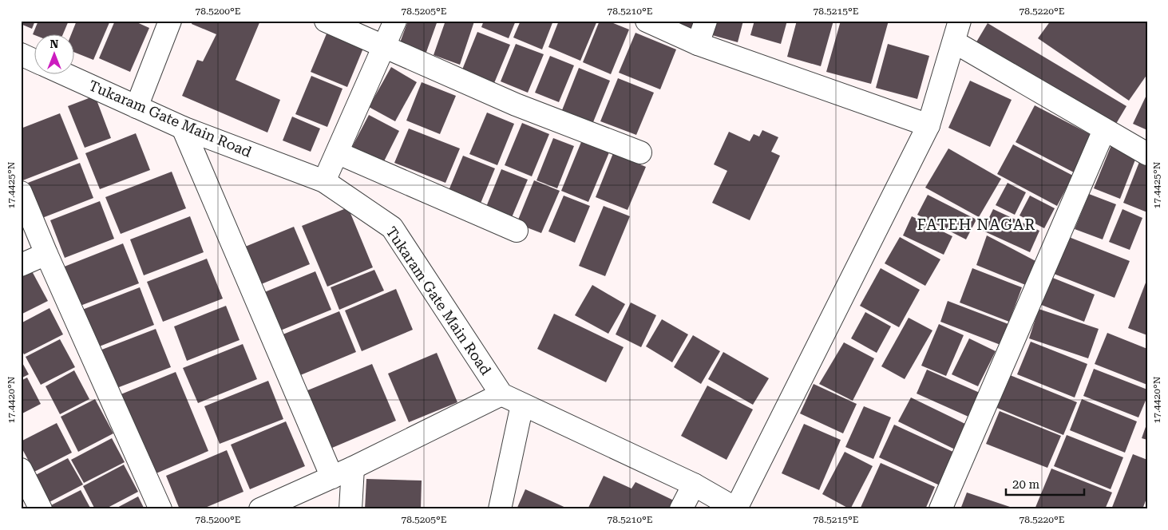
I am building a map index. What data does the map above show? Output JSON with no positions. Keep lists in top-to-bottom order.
{
  "streets": {
    "street": ["Tukaram Gate Main Road"]
  },
  "districts": ["FATEH NAGAR"],
  "scale_bar": "20 m",
  "north": "top",
  "coordinates": [
    "78.5200°E",
    "78.5205°E",
    "78.5210°E",
    "78.5215°E",
    "78.5220°E",
    "17.4425°N",
    "17.4420°N"
  ]
}
